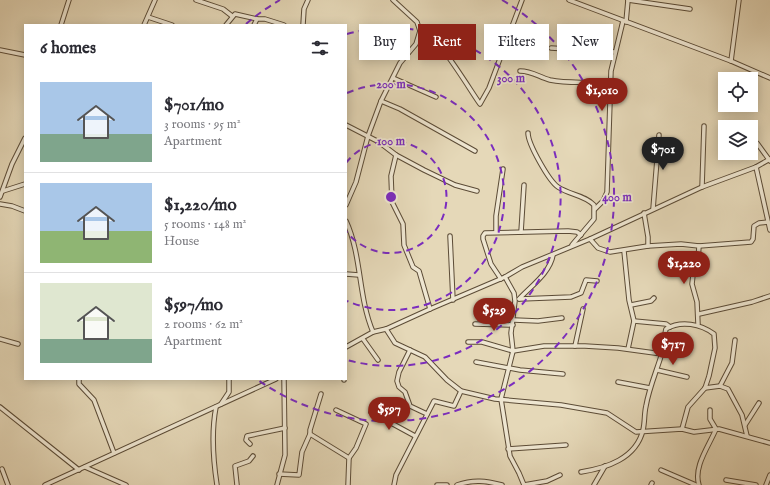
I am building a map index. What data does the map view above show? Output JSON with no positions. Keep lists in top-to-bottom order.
{
  "page": {
    "chip": [
      "Buy",
      "Rent",
      "Filters",
      "New"
    ],
    "heading": "6 homes",
    "list": [
      {
        "name": "$701/mo",
        "note": "3 rooms · 95 m² · Apartment"
      },
      {
        "name": "$1,220/mo",
        "note": "5 rooms · 148 m² · House"
      },
      {
        "name": "$597/mo",
        "note": "2 rooms · 62 m² · Apartment"
      }
    ],
    "price": [
      "$1,010",
      "$701",
      "$1,220",
      "$529",
      "$717",
      "$597"
    ]
  },
  "rings": [
    "300 m",
    "200 m",
    "100 m",
    "400 m"
  ]
}
